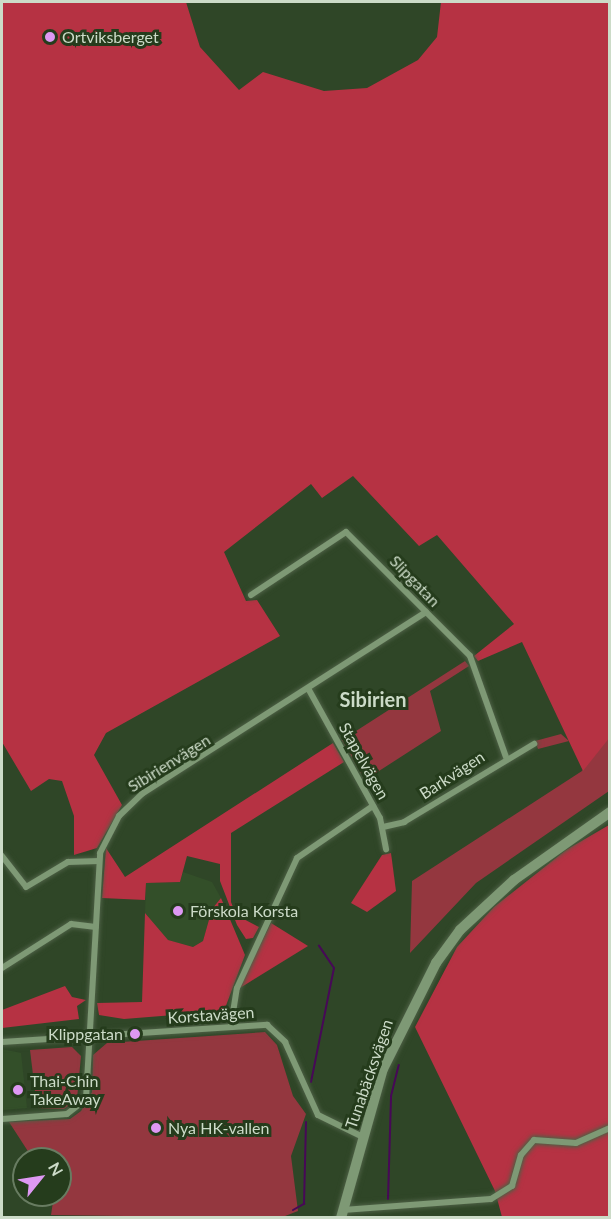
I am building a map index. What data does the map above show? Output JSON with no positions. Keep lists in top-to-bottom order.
{
  "streets": {
    "street": [
      "Slipgatan",
      "Stapelvägen",
      "Sibirienvägen",
      "Barkvägen",
      "Korstavägen",
      "Tunabäcksvägen"
    ]
  },
  "crossings": [
    ["Slipgatan", "Sibirienvägen"],
    ["Slipgatan", "Barkvägen"],
    ["Stapelvägen", "Sibirienvägen"],
    ["Stapelvägen", "Barkvägen"],
    ["Sibirienvägen", "Korstavägen"],
    ["Korstavägen", "Tunabäcksvägen"]
  ],
  "districts": ["Sibirien"],
  "places": [
    "Ortviksberget",
    "Förskola Korsta",
    "Klippgatan",
    "Thai-Chin TakeAway",
    "Nya HK-vallen"
  ],
  "north": "top right"
}
